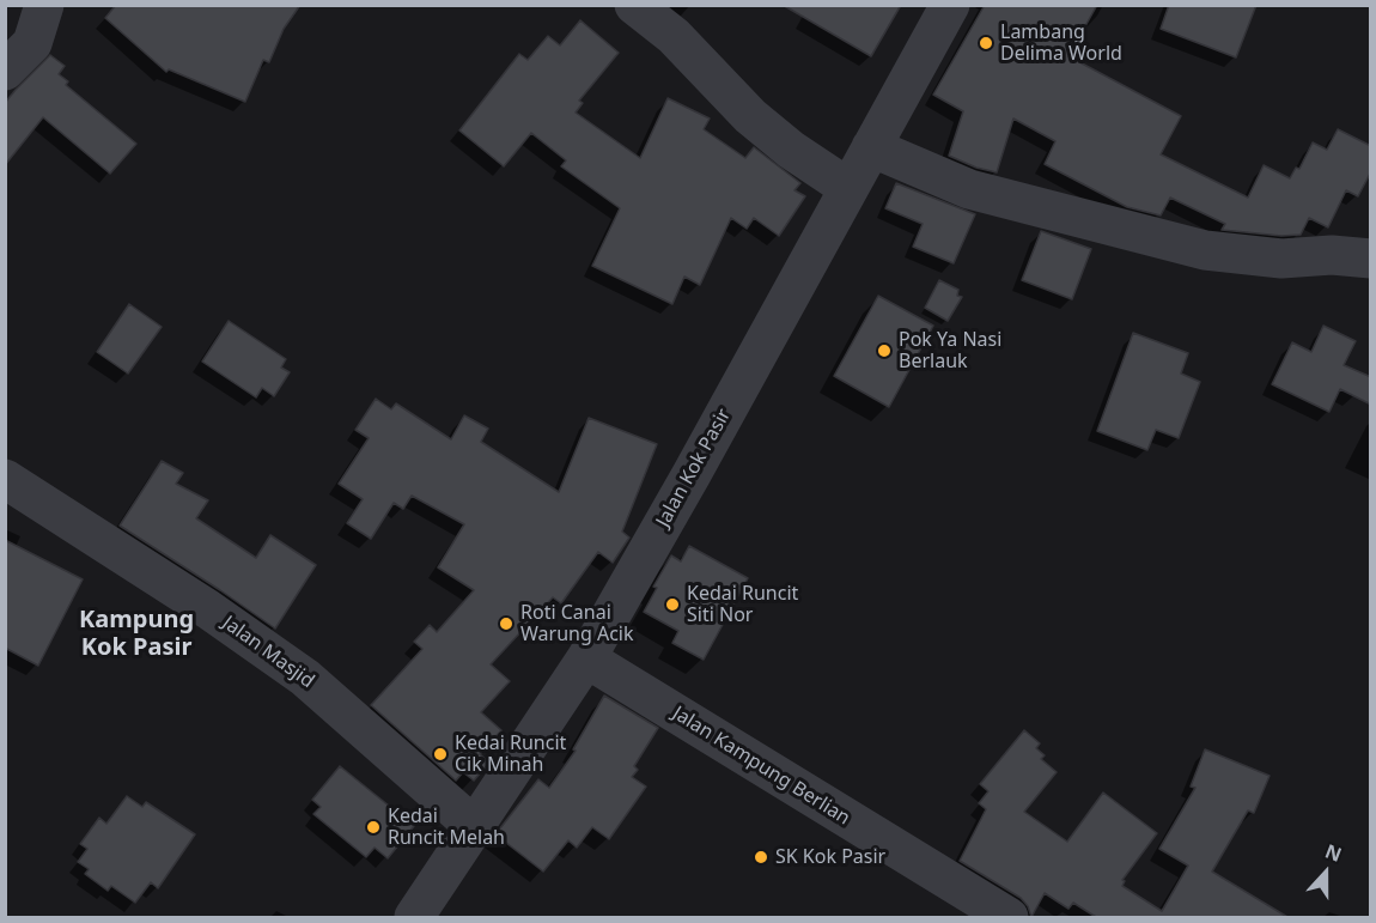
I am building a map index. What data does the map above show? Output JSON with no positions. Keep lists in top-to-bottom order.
{
  "streets": {
    "street": ["Jalan Kok Pasir", "Jalan Masjid", "Jalan Kampung Berlian"]
  },
  "crossings": [
    ["Jalan Kok Pasir", "Jalan Masjid"],
    ["Jalan Kok Pasir", "Jalan Kampung Berlian"]
  ],
  "districts": ["Kampung Kok Pasir"],
  "places": [
    "Lambang Delima World",
    "Pok Ya Nasi Berlauk",
    "Kedai Runcit Siti Nor",
    "Roti Canai Warung Acik",
    "Kedai Runcit Cik Minah",
    "Kedai Runcit Melah",
    "SK Kok Pasir"
  ],
  "north": "top"
}
